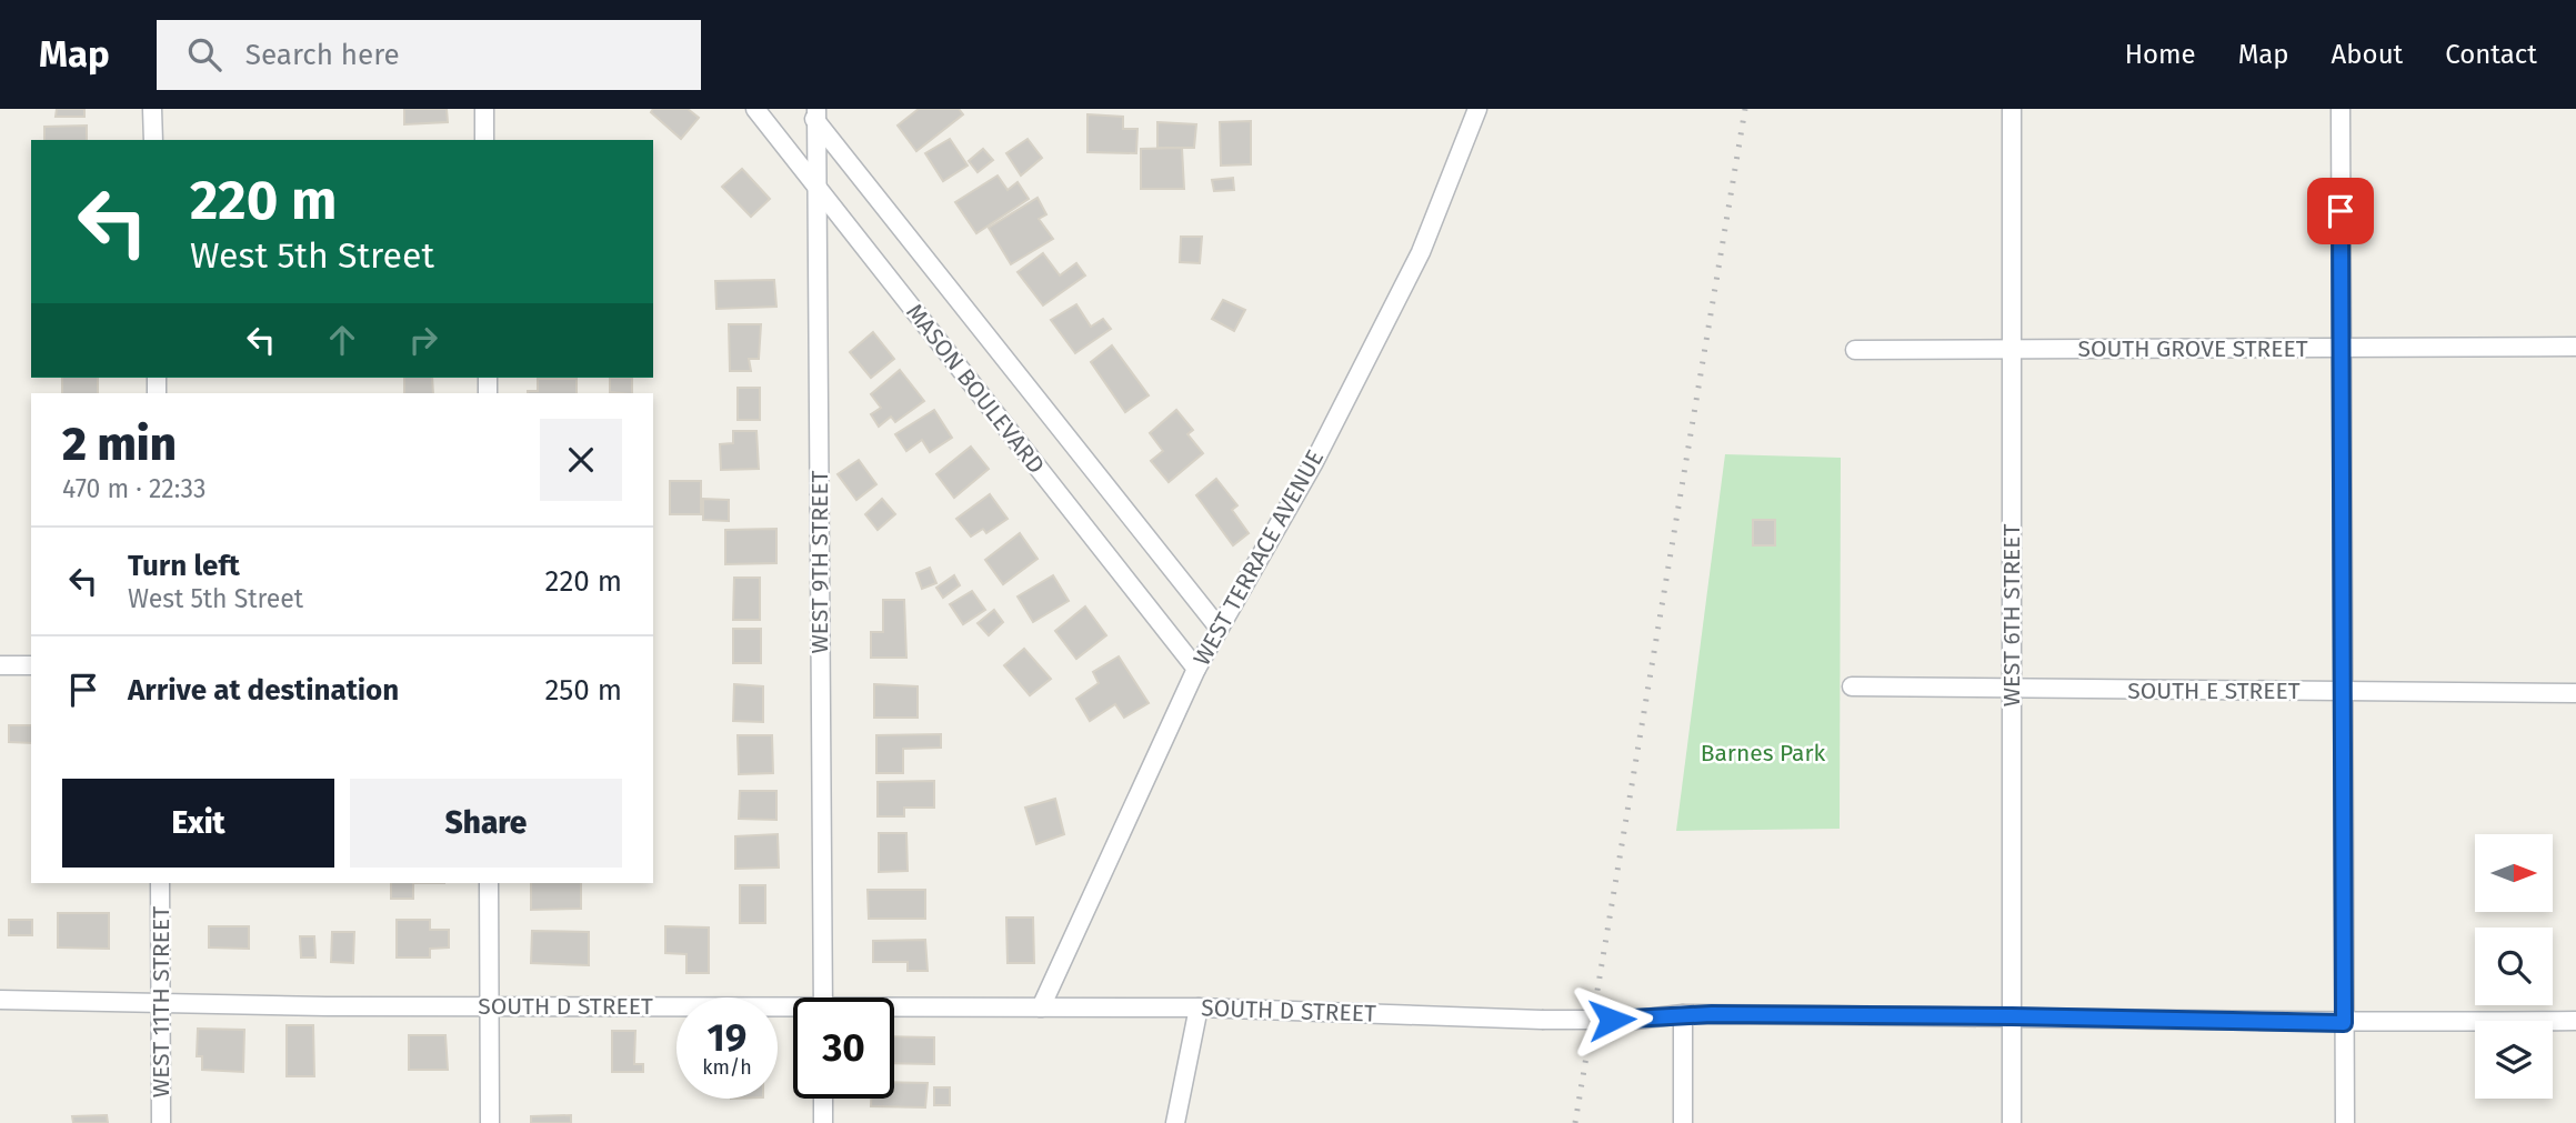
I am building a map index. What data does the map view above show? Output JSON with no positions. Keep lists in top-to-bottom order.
{
  "streets": {
    "street": [
      "SOUTH GROVE STREET",
      "MASON BOULEVARD",
      "WEST TERRACE AVENUE",
      "WEST 9TH STREET",
      "WEST 6TH STREET",
      "SOUTH E STREET",
      "WEST 11TH STREET",
      "SOUTH D STREET"
    ]
  },
  "crossings": [
    ["SOUTH GROVE STREET", "WEST 6TH STREET"],
    ["MASON BOULEVARD", "WEST TERRACE AVENUE"],
    ["MASON BOULEVARD", "WEST 9TH STREET"],
    ["WEST TERRACE AVENUE", "SOUTH D STREET"],
    ["WEST 6TH STREET", "SOUTH E STREET"],
    ["WEST 6TH STREET", "SOUTH D STREET"],
    ["WEST 11TH STREET", "SOUTH D STREET"]
  ],
  "parks": ["Barnes Park"],
  "north": "right",
  "page": {
    "header": "Map",
    "search": "Search here",
    "nav": [
      "Home",
      "Map",
      "About",
      "Contact"
    ],
    "turn": ["220 m", "West 5th Street"],
    "heading": ["2 min", "470 m · 22:33"],
    "list": [
      {
        "name": "Turn left",
        "note": "West 5th Street",
        "value": "220 m"
      },
      {
        "name": "Arrive at destination",
        "value": "250 m"
      }
    ],
    "buttons": ["Exit", "Share"],
    "speed": "19 km/h",
    "limit": "30"
  }
}
